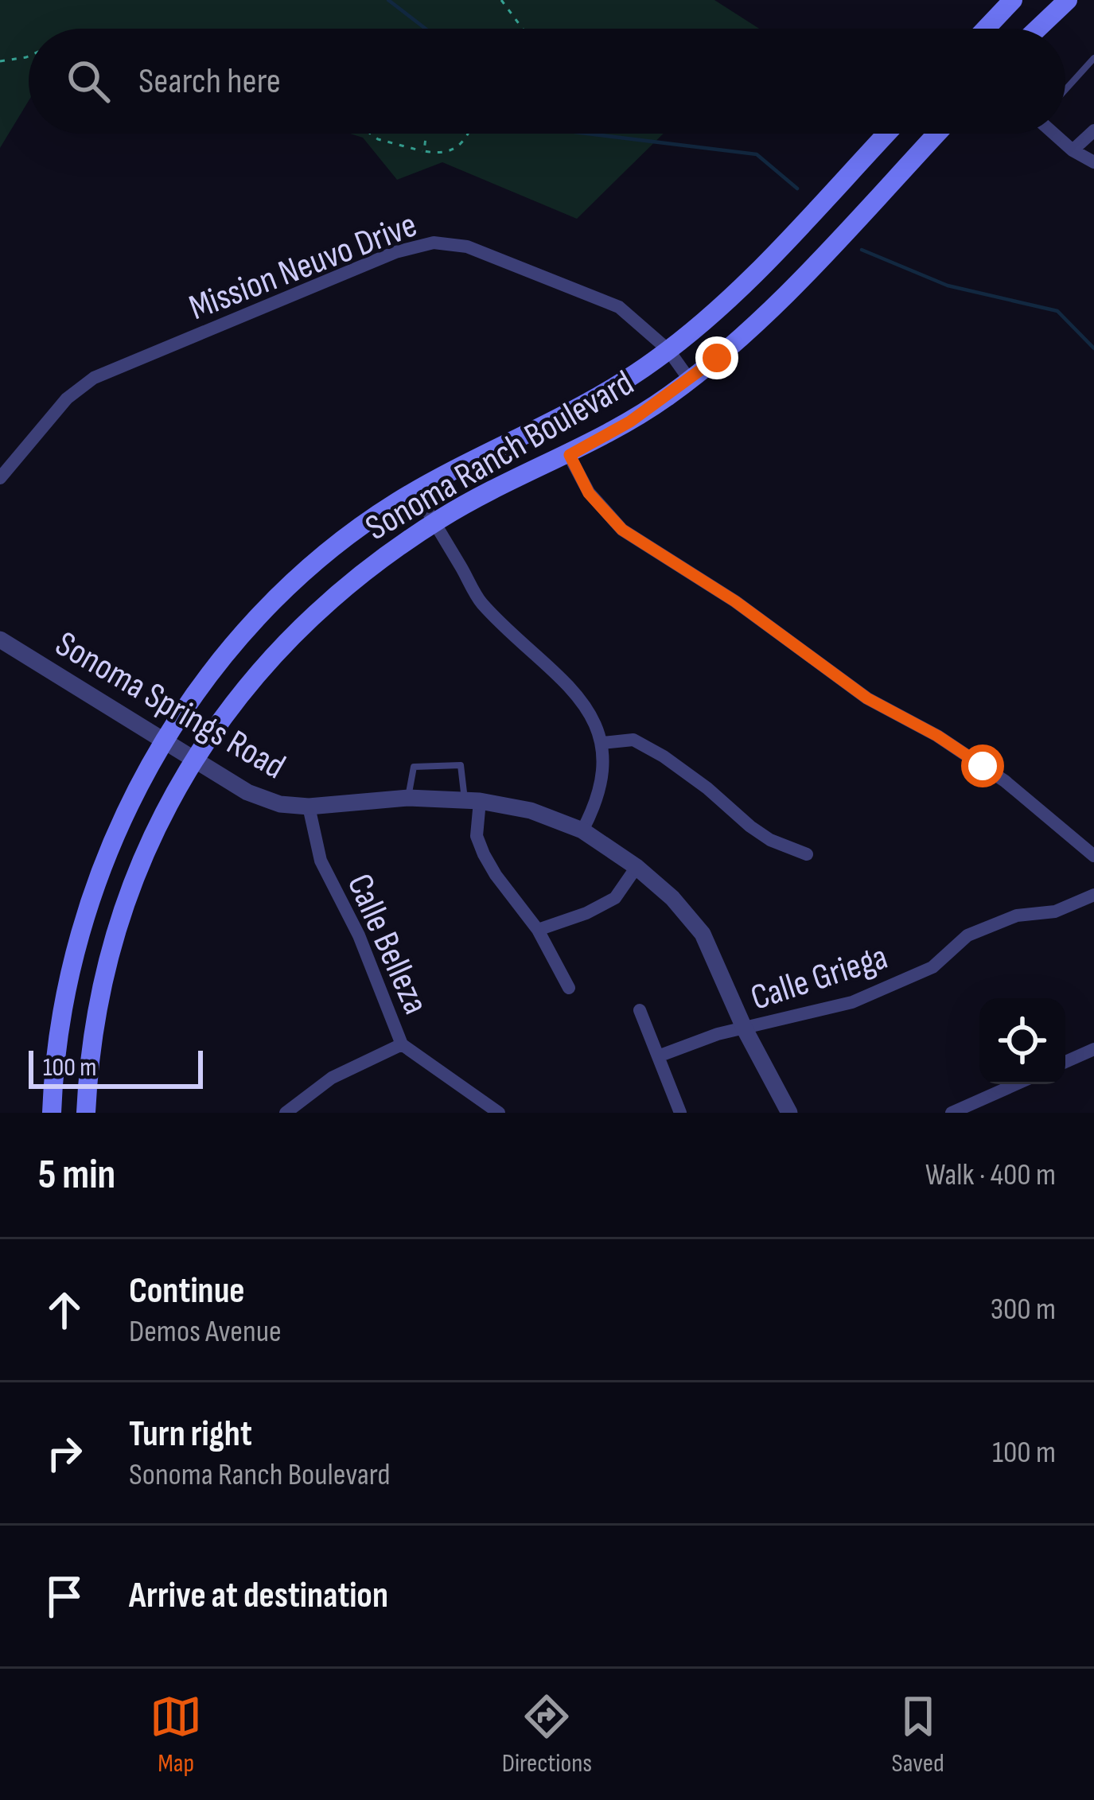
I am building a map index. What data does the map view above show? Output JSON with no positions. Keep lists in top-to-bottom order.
{
  "streets": {
    "main road": ["Sonoma Ranch Boulevard"],
    "street": [
      "Mission Neuvo Drive",
      "Sonoma Springs Road",
      "Calle Belleza",
      "Calle Griega"
    ]
  },
  "crossings": [
    ["Mission Neuvo Drive", "Sonoma Ranch Boulevard"],
    ["Sonoma Ranch Boulevard", "Sonoma Springs Road"],
    ["Sonoma Springs Road", "Calle Belleza"],
    ["Sonoma Springs Road", "Calle Griega"]
  ],
  "scale_bar": "100 m",
  "page": {
    "search": "Search here",
    "scale": "100 m",
    "heading": ["5 min", "Walk · 400 m"],
    "list": [
      ["Continue", "Demos Avenue", "300 m"],
      ["Turn right", "Sonoma Ranch Boulevard", "100 m"],
      "Arrive at destination"
    ],
    "nav": ["Map", "Directions", "Saved"]
  }
}
